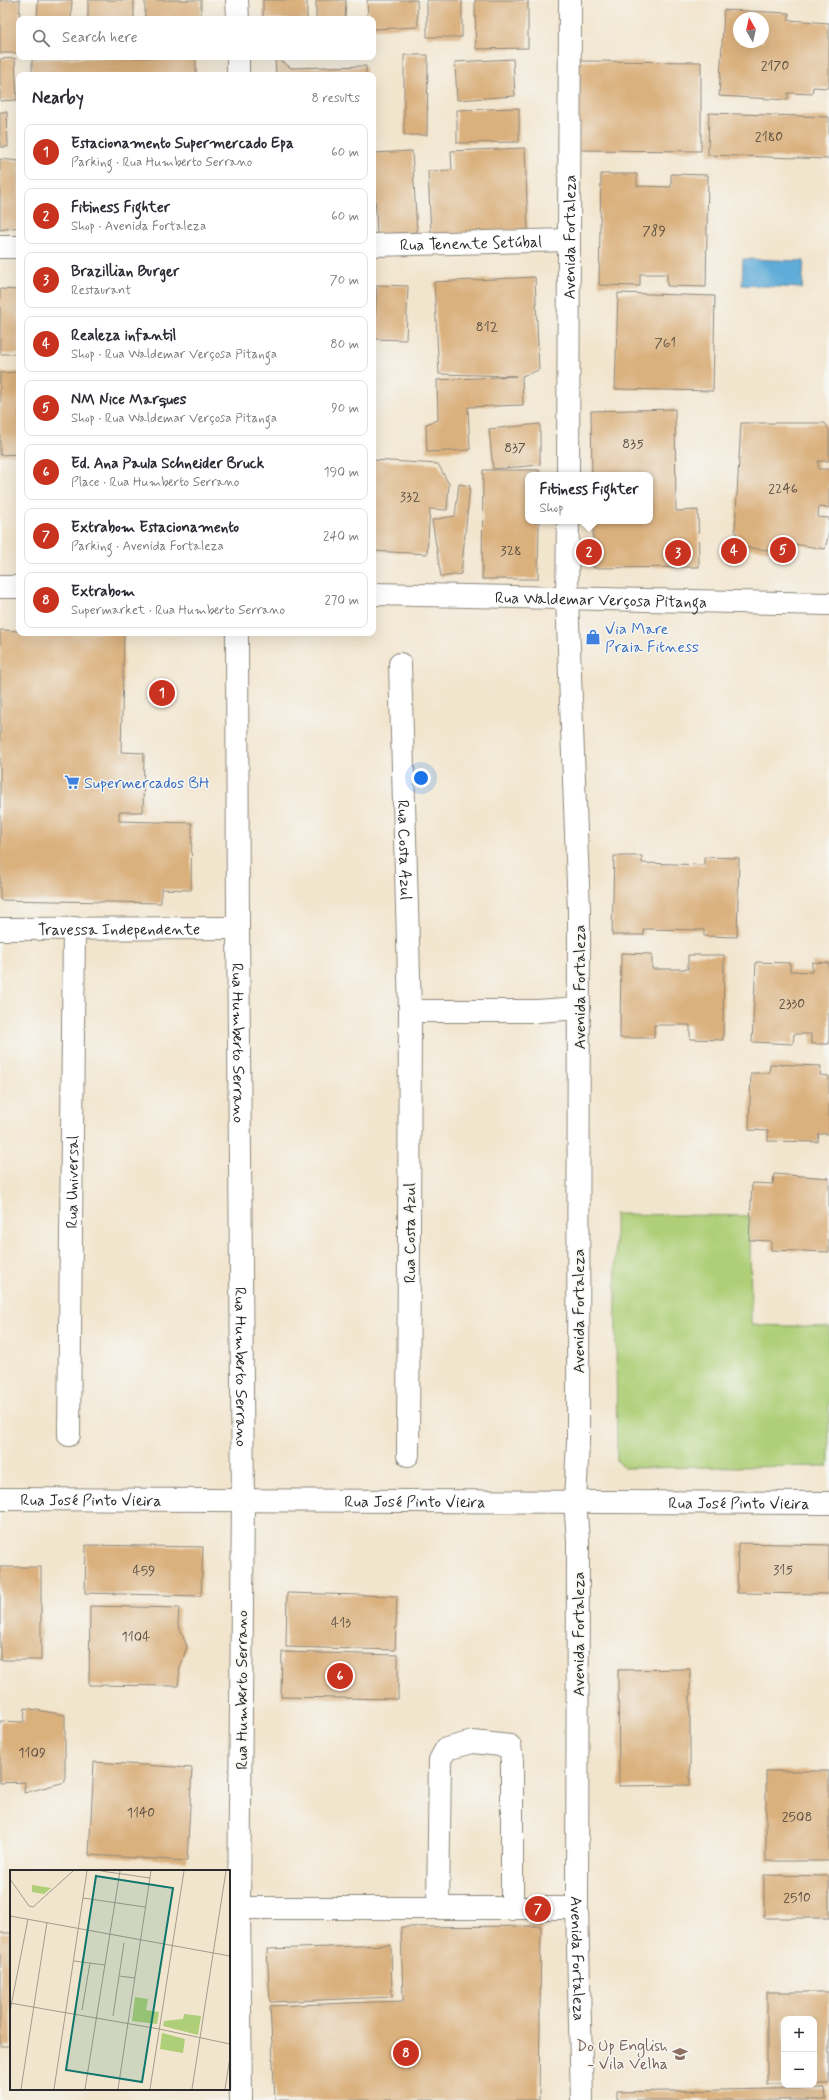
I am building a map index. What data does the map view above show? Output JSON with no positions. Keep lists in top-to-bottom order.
{
  "streets": {
    "street": [
      "Avenida Fortaleza",
      "Rua Tenente Setúbal",
      "Rua Waldemar Verçosa Pitanga",
      "Rua Costa Azul",
      "Travessa Independente",
      "Rua Humberto Serrano",
      "Rua Universal",
      "Rua José Pinto Vieira"
    ]
  },
  "crossings": [
    ["Avenida Fortaleza", "Rua Tenente Setúbal"],
    ["Avenida Fortaleza", "Rua Waldemar Verçosa Pitanga"],
    ["Avenida Fortaleza", "Rua José Pinto Vieira"],
    ["Travessa Independente", "Rua Humberto Serrano"],
    ["Travessa Independente", "Rua Universal"],
    ["Rua Humberto Serrano", "Rua José Pinto Vieira"]
  ],
  "places": {
    "shop": ["Via Mare Praia Fitness"],
    "supermarket": ["Supermercados BH"],
    "school or university": ["Do Up English - Vila Velha"]
  },
  "house_numbers": [
    "2170",
    "2180",
    "789",
    "812",
    "761",
    "835",
    "837",
    "2246",
    "332",
    "328",
    "2330",
    "315",
    "459",
    "413",
    "1104",
    "1109",
    "1140",
    "2508",
    "2510"
  ],
  "north": "top",
  "page": {
    "search": "Search here",
    "heading": ["Nearby", "8 results"],
    "list": [
      {
        "mark": "1",
        "name": "Estacionamento Supermercado Epa",
        "note": "Parking · Rua Humberto Serrano",
        "value": "60 m"
      },
      {
        "mark": "2",
        "name": "Fitiness Fighter",
        "note": "Shop · Avenida Fortaleza",
        "value": "60 m"
      },
      {
        "mark": "3",
        "name": "Brazillian Burger",
        "note": "Restaurant",
        "value": "70 m"
      },
      {
        "mark": "4",
        "name": "Realeza infantil",
        "note": "Shop · Rua Waldemar Verçosa Pitanga",
        "value": "80 m"
      },
      {
        "mark": "5",
        "name": "NM Nice Marques",
        "note": "Shop · Rua Waldemar Verçosa Pitanga",
        "value": "90 m"
      },
      {
        "mark": "6",
        "name": "Ed. Ana Paula Schneider Bruck",
        "note": "Place · Rua Humberto Serrano",
        "value": "190 m"
      },
      {
        "mark": "7",
        "name": "Extrabom Estacionamento",
        "note": "Parking · Avenida Fortaleza",
        "value": "240 m"
      },
      {
        "mark": "8",
        "name": "Extrabom",
        "note": "Supermarket · Rua Humberto Serrano",
        "value": "270 m"
      }
    ],
    "popup": ["Fitiness Fighter", "Shop"],
    "pins": [
      "5",
      "4",
      "2",
      "3",
      "1",
      "6",
      "7",
      "8"
    ],
    "map_buttons": ["+", "−"]
  }
}
